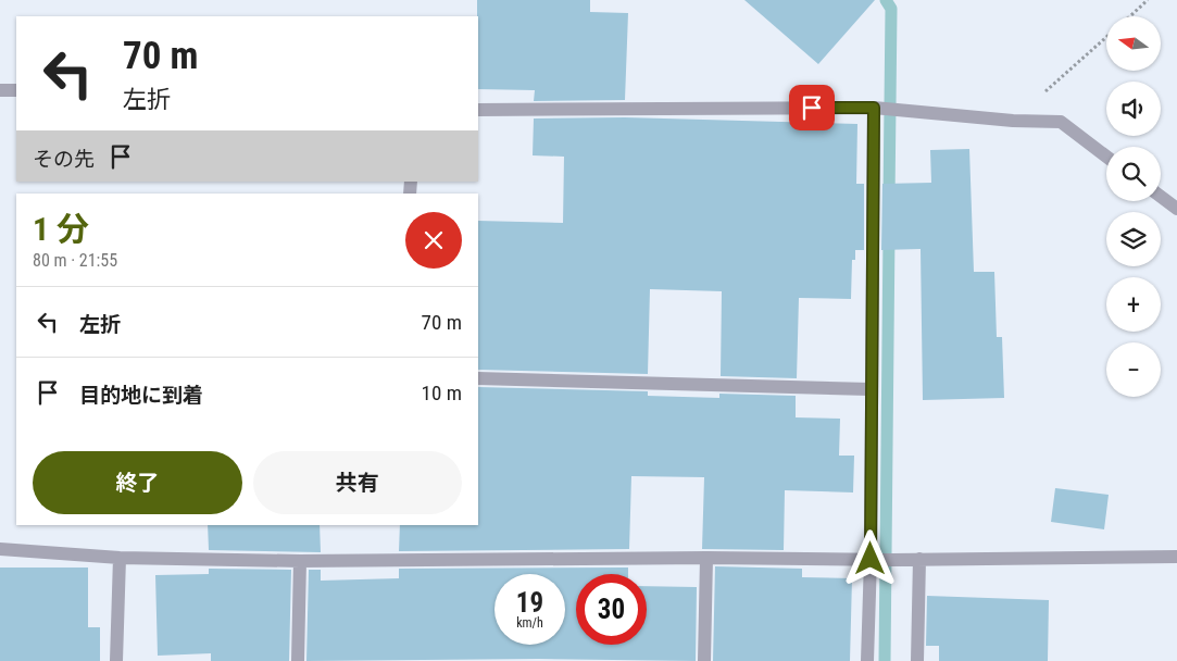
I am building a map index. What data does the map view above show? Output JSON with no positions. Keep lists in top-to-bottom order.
{
  "north": "left",
  "page": {
    "map_buttons": ["+", "−"],
    "turn": ["70 m", "左折"],
    "then": "その先",
    "heading": ["1 分", "80 m · 21:55"],
    "list": [
      {
        "name": "左折",
        "value": "70 m"
      },
      {
        "name": "目的地に到着",
        "value": "10 m"
      }
    ],
    "buttons": ["終了", "共有"],
    "speed": "19 km/h",
    "limit": "30"
  }
}
